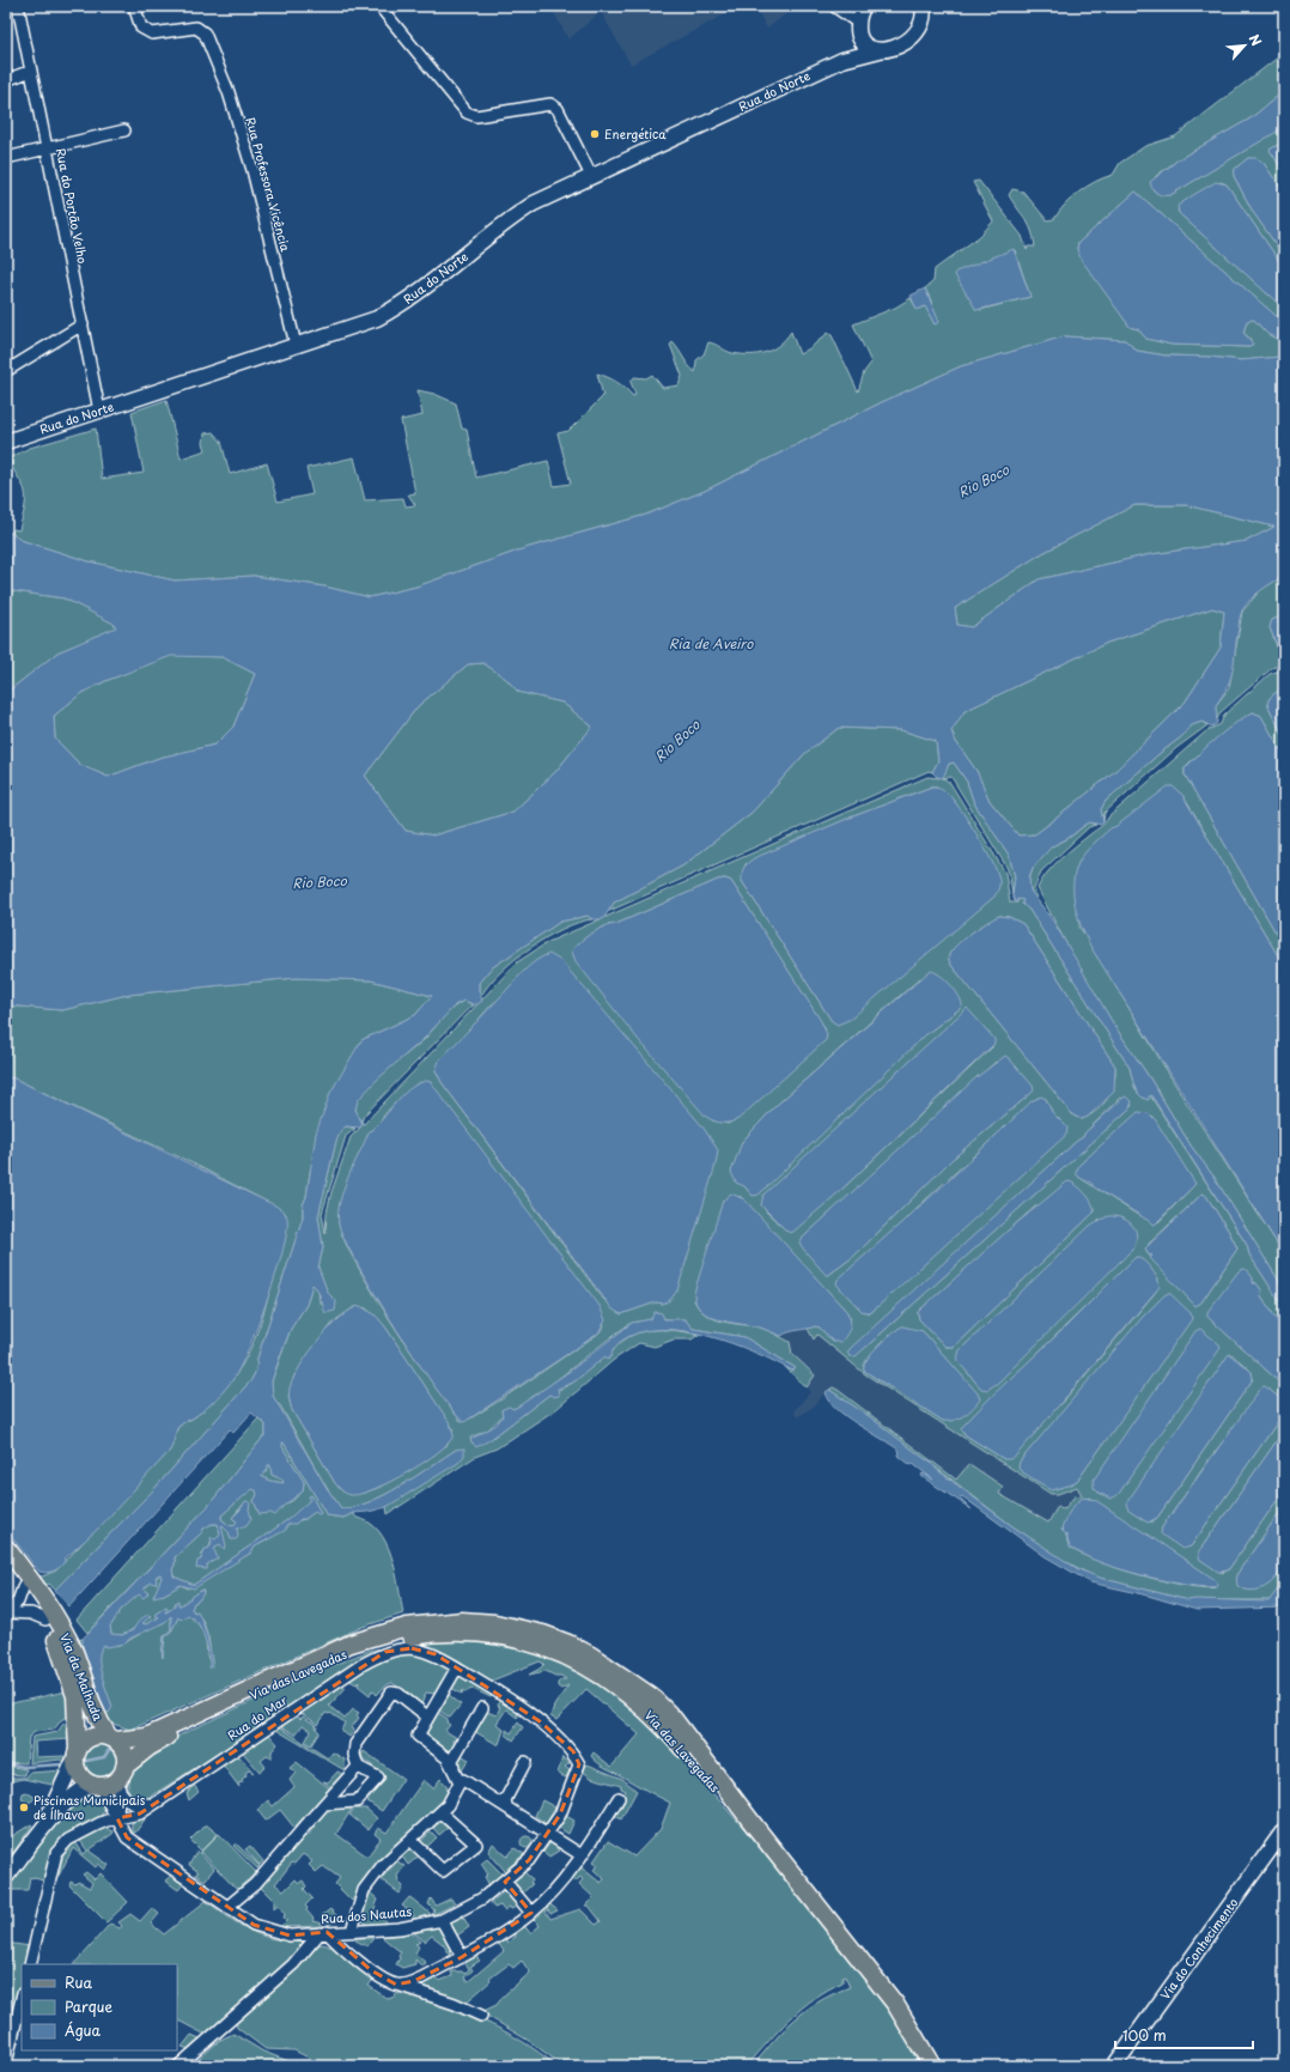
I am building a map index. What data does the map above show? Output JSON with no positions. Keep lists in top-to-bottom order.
{
  "streets": {
    "main road": [
      "Rua do Norte",
      "Via das Lavegadas",
      "Via da Malhada",
      "Via do Conhecimento"
    ],
    "street": [
      "Rua Professora Vicência",
      "Rua do Portão Velho",
      "Rua do Mar",
      "Rua dos Nautas"
    ]
  },
  "crossings": [
    ["Rua do Norte", "Rua Professora Vicência"],
    ["Rua do Norte", "Rua do Portão Velho"],
    ["Via das Lavegadas", "Via da Malhada"],
    ["Via das Lavegadas", "Rua dos Nautas"],
    ["Via da Malhada", "Rua dos Nautas"],
    ["Rua do Mar", "Rua dos Nautas"]
  ],
  "water": ["Rio Boco", "Ria de Aveiro"],
  "places": ["Energética", "Piscinas Municipais de Ílhavo"],
  "legend": ["Rua", "Parque", "Água"],
  "scale_bar": "100 m",
  "north": "top right"
}
